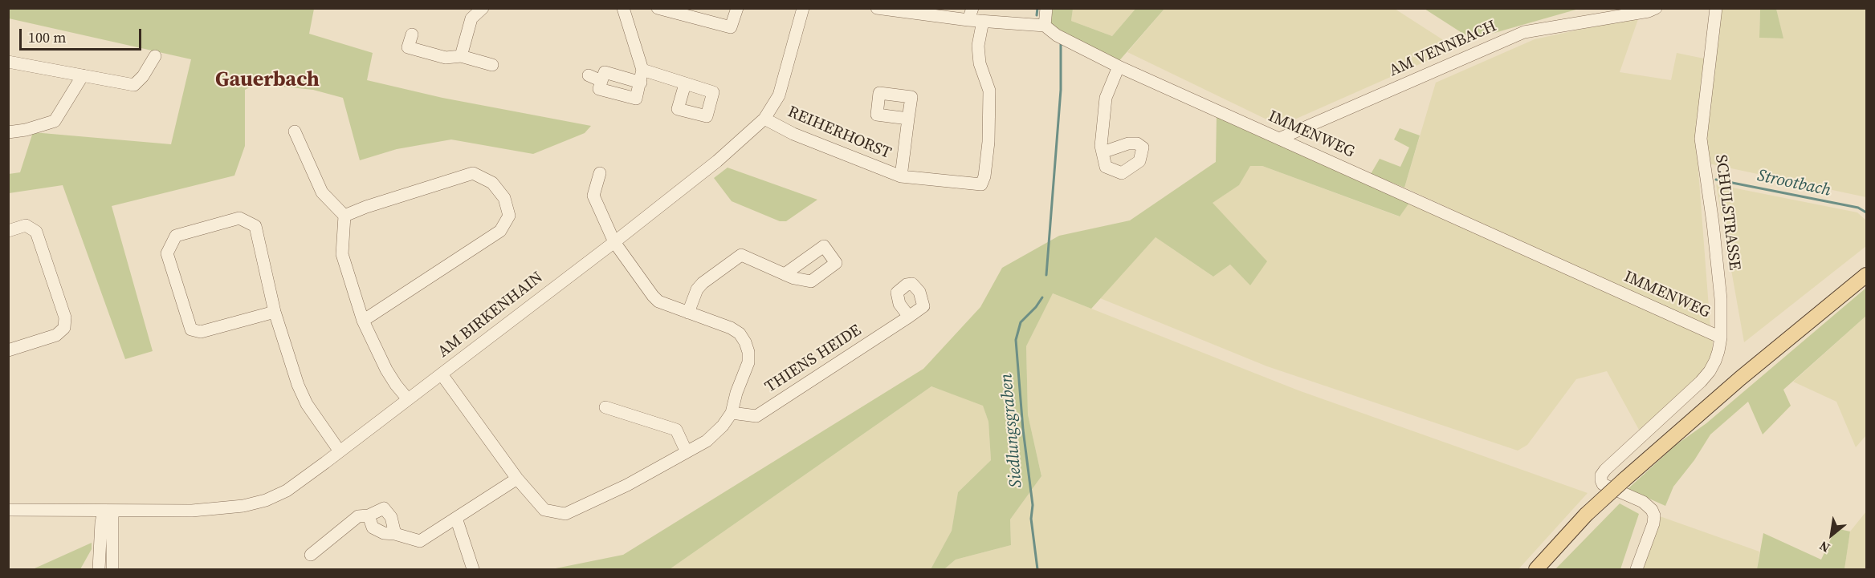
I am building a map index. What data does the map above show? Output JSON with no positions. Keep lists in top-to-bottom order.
{
  "streets": {
    "street": [
      "AM VENNBACH",
      "REIHERHORST",
      "IMMENWEG",
      "SCHULSTRASSE",
      "AM BIRKENHAIN",
      "THIENS HEIDE"
    ]
  },
  "crossings": [
    ["AM VENNBACH", "IMMENWEG"],
    ["REIHERHORST", "IMMENWEG"],
    ["REIHERHORST", "AM BIRKENHAIN"],
    ["IMMENWEG", "SCHULSTRASSE"],
    ["AM BIRKENHAIN", "THIENS HEIDE"]
  ],
  "districts": ["Gauerbach"],
  "water": ["Strootbach", "Siedlungsgraben"],
  "scale_bar": "100 m",
  "north": "bottom left"
}
